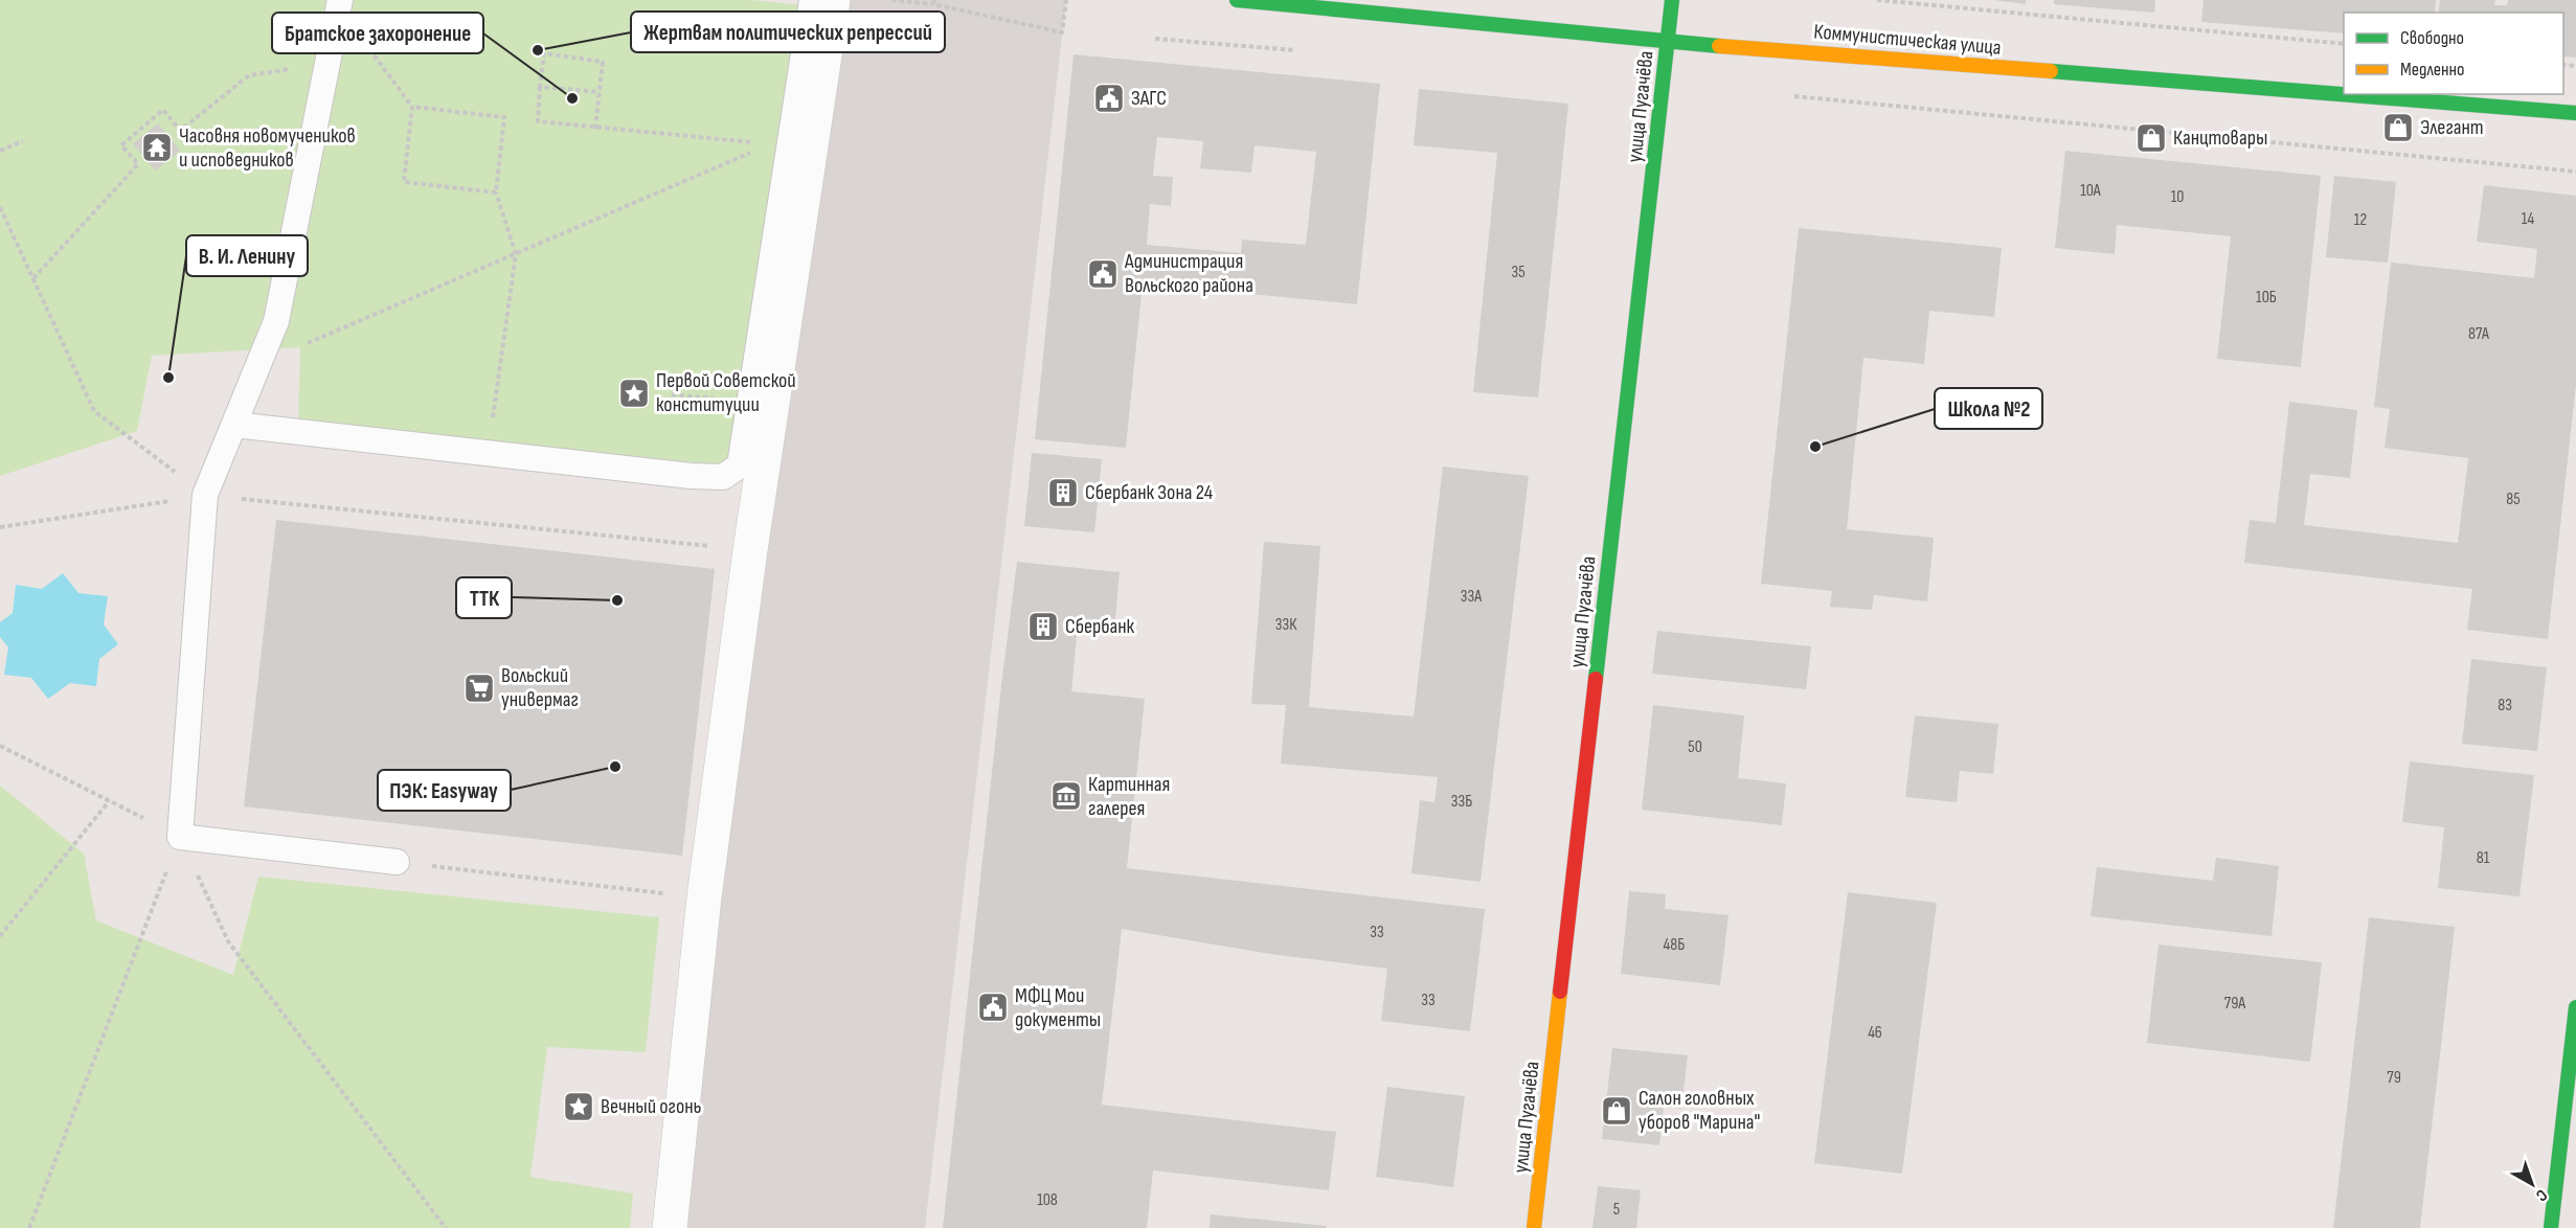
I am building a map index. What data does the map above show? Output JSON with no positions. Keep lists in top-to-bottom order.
{
  "streets": {
    "street": ["Коммунистическая улица", "улица Пугачёва"]
  },
  "crossings": [
    ["Коммунистическая улица", "улица Пугачёва"]
  ],
  "places": {
    "other": [
      "Жертвам политических репрессий",
      "Братское захоронение",
      "В. И. Ленину",
      "Школа №2",
      "ТТК",
      "ПЭК: Easyway"
    ],
    "public building": ["ЗАГС", "Администрация Вольского района", "МФЦ Мои документы"],
    "shop": ["Элегант", "Канцтовары", "Салон головных уборов \"Марина\""],
    "temple": ["Часовня новомучеников и исповедников"],
    "place": ["Первой Советской конституции", "Вечный огонь"],
    "building": ["Сбербанк Зона 24", "Сбербанк"],
    "supermarket": ["Вольский универмаг"],
    "museum": ["Картинная галерея"]
  },
  "house_numbers": [
    "10А",
    "10",
    "14",
    "12",
    "35",
    "10Б",
    "87А",
    "85",
    "33А",
    "33К",
    "83",
    "50",
    "33Б",
    "81",
    "33",
    "48Б",
    "33",
    "79А",
    "46",
    "79",
    "108",
    "5"
  ],
  "legend": ["Свободно", "Медленно"],
  "north": "bottom right"
}
